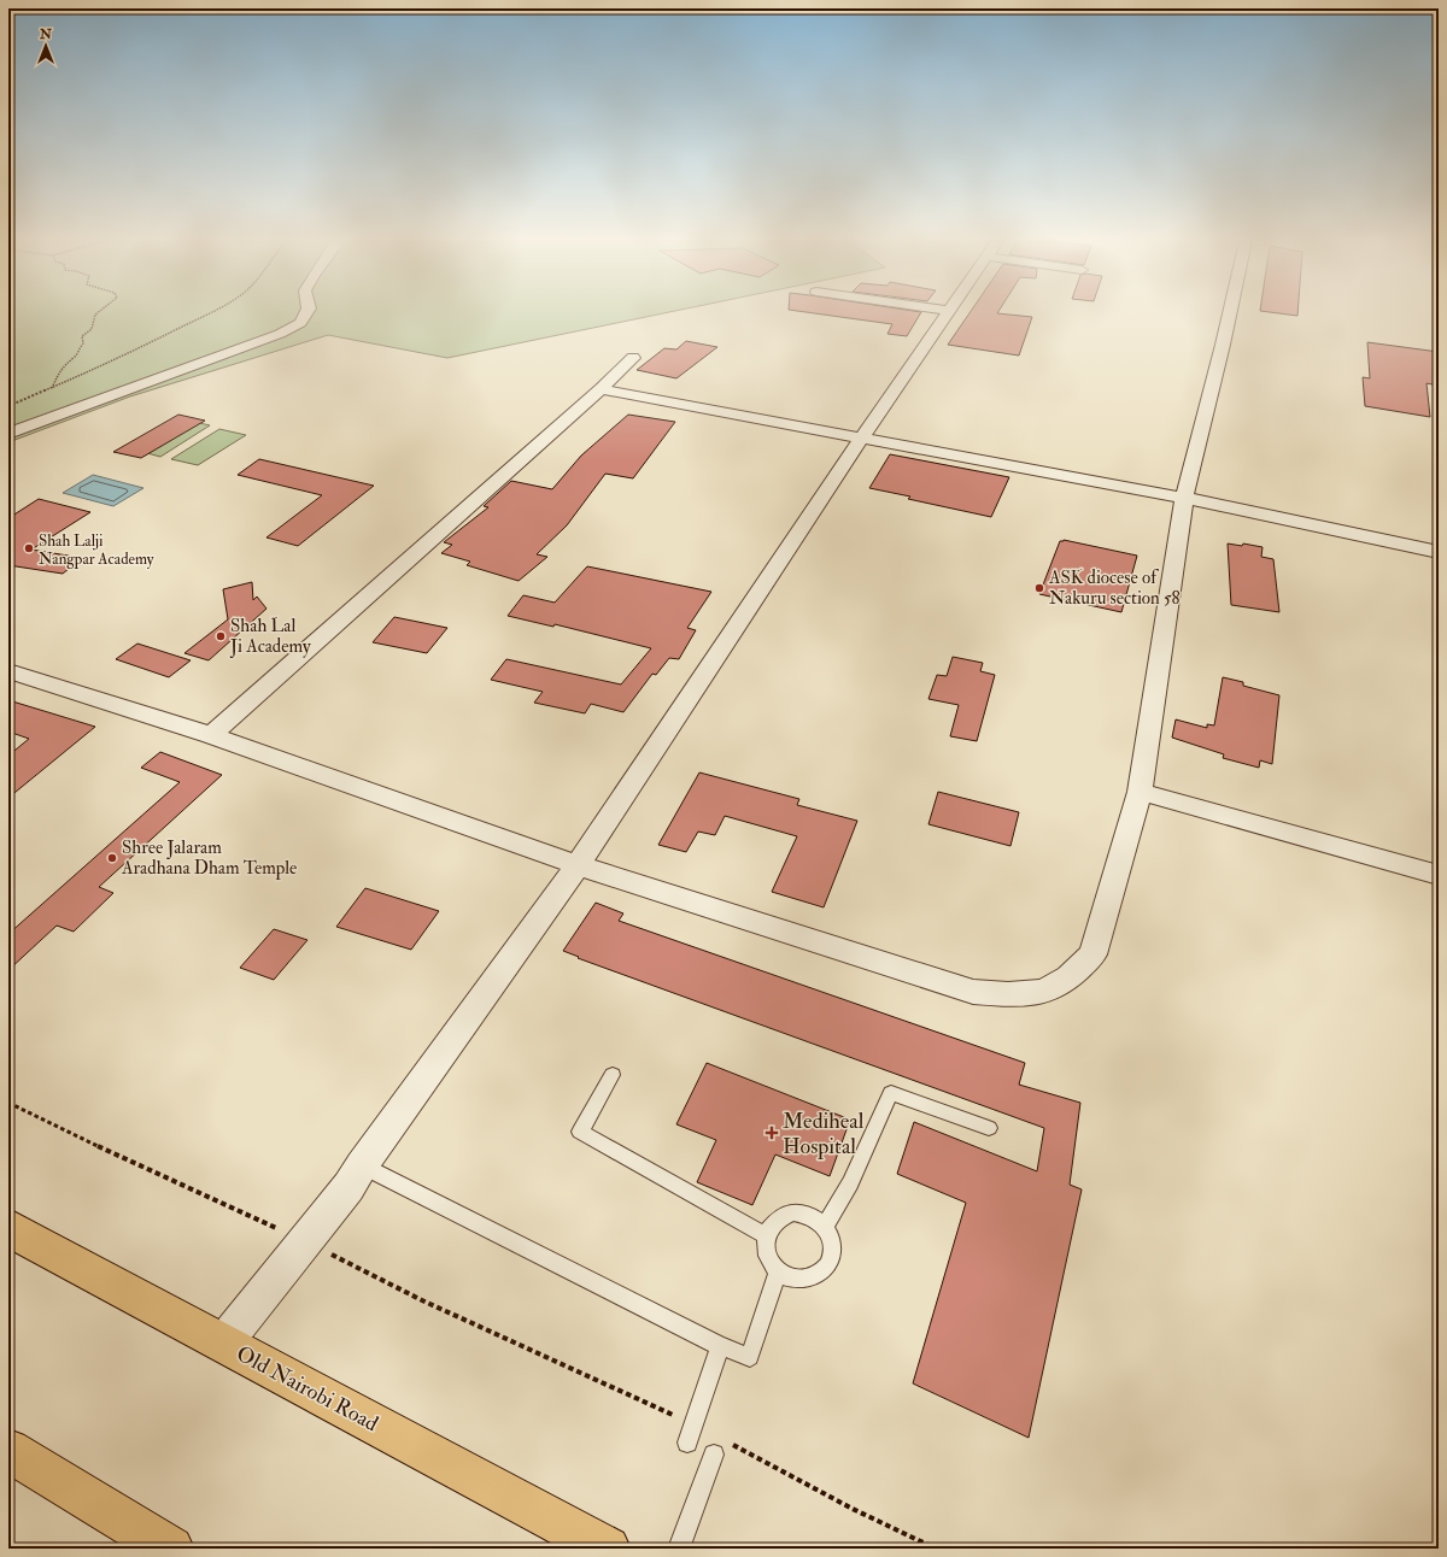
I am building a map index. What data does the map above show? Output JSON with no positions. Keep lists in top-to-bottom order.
{
  "streets": {
    "highway": ["Old Nairobi Road"]
  },
  "places": {
    "other": [
      "Shah Lalji Nangpar Academy",
      "ASK diocese of Nakuru section 58",
      "Shah Lal Ji Academy",
      "Shree Jalaram Aradhana Dham Temple"
    ],
    "health": ["Mediheal Hospital"]
  },
  "north": "top"
}
